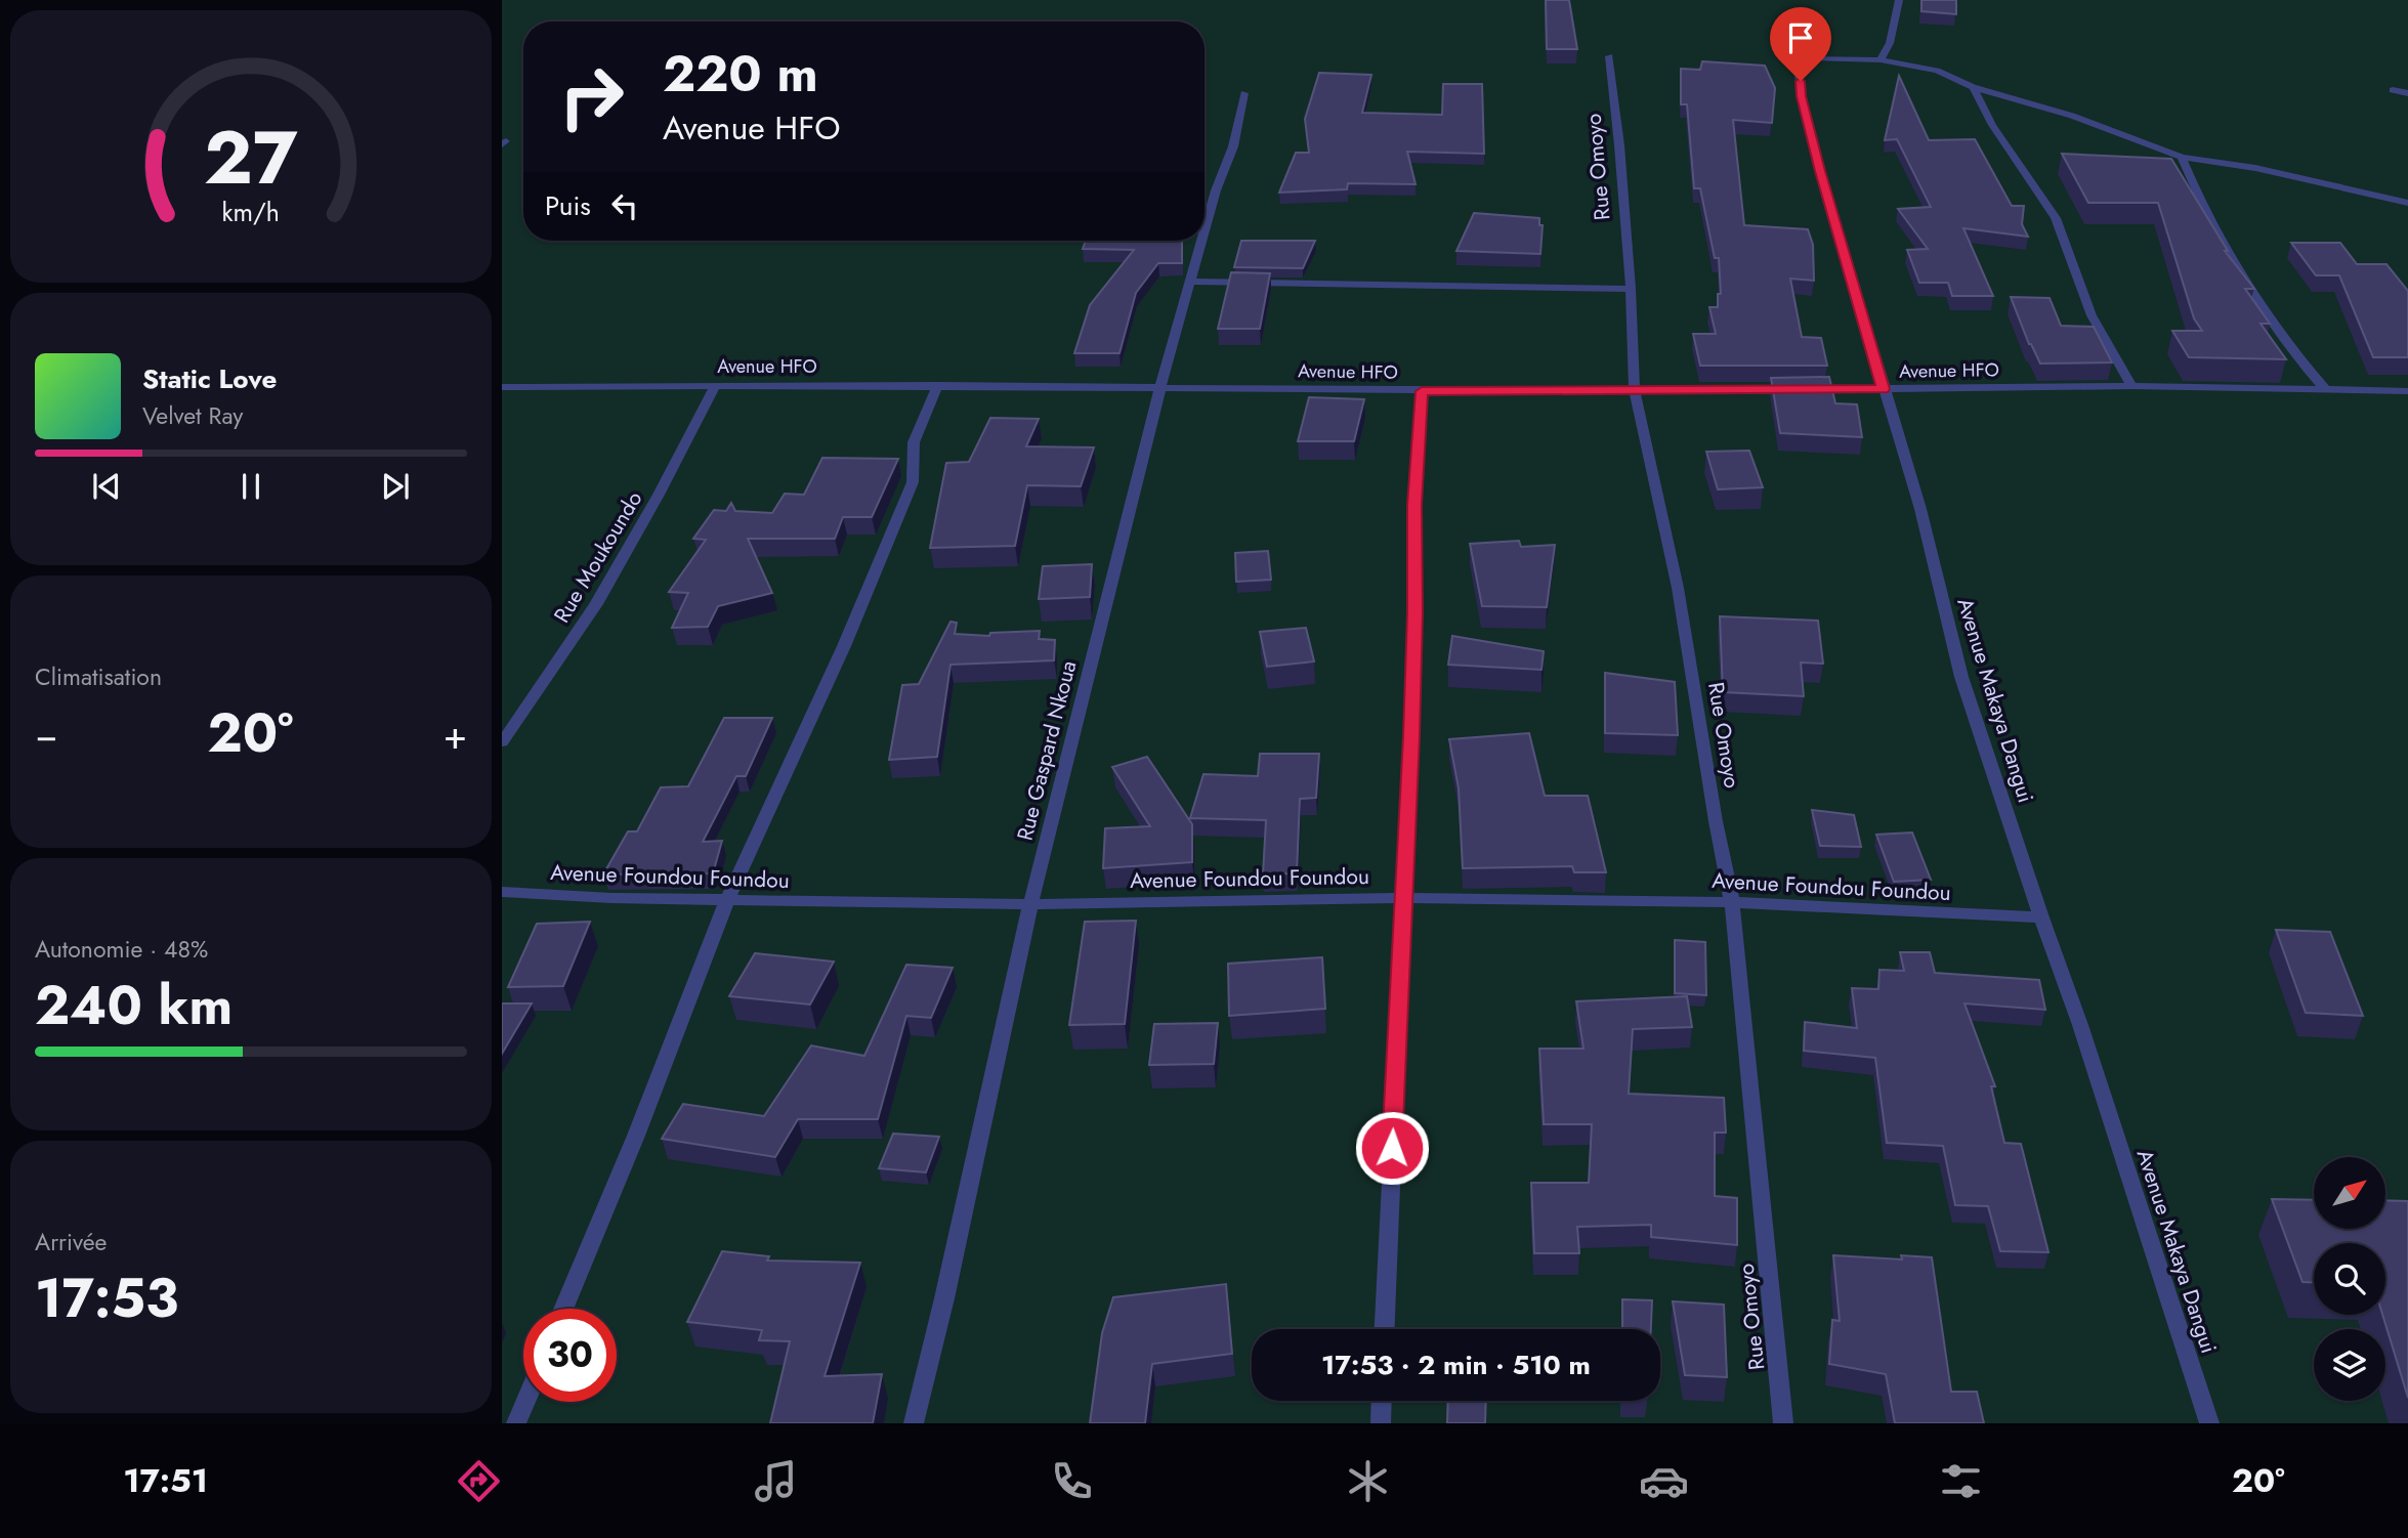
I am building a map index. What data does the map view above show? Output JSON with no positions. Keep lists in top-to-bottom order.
{
  "streets": {
    "street": [
      "Rue Omoyo",
      "Avenue HFO",
      "Rue Moukoundo",
      "Avenue Makaya Dangui",
      "Rue Gaspard Nkoua",
      "Avenue Foundou Foundou"
    ]
  },
  "crossings": [
    ["Rue Omoyo", "Avenue HFO"],
    ["Rue Omoyo", "Avenue Foundou Foundou"],
    ["Avenue HFO", "Rue Moukoundo"],
    ["Avenue HFO", "Avenue Makaya Dangui"],
    ["Avenue HFO", "Rue Gaspard Nkoua"],
    ["Avenue Makaya Dangui", "Avenue Foundou Foundou"],
    ["Rue Gaspard Nkoua", "Avenue Foundou Foundou"]
  ],
  "north": "top right",
  "page": {
    "turn": ["220 m", "Avenue HFO"],
    "then": "Puis",
    "song": ["Static Love", "Velvet Ray"],
    "tile": [
      "Climatisation",
      ["Autonomie · 48%", "240 km"],
      ["Arrivée", "17:53"]
    ],
    "heat": ["−", "20°", "+"],
    "limit": "30",
    "trip": "17:53 · 2 min · 510 m",
    "tabs": ["17:51", "20°"],
    "gauge": ["27", "km/h"]
  }
}
